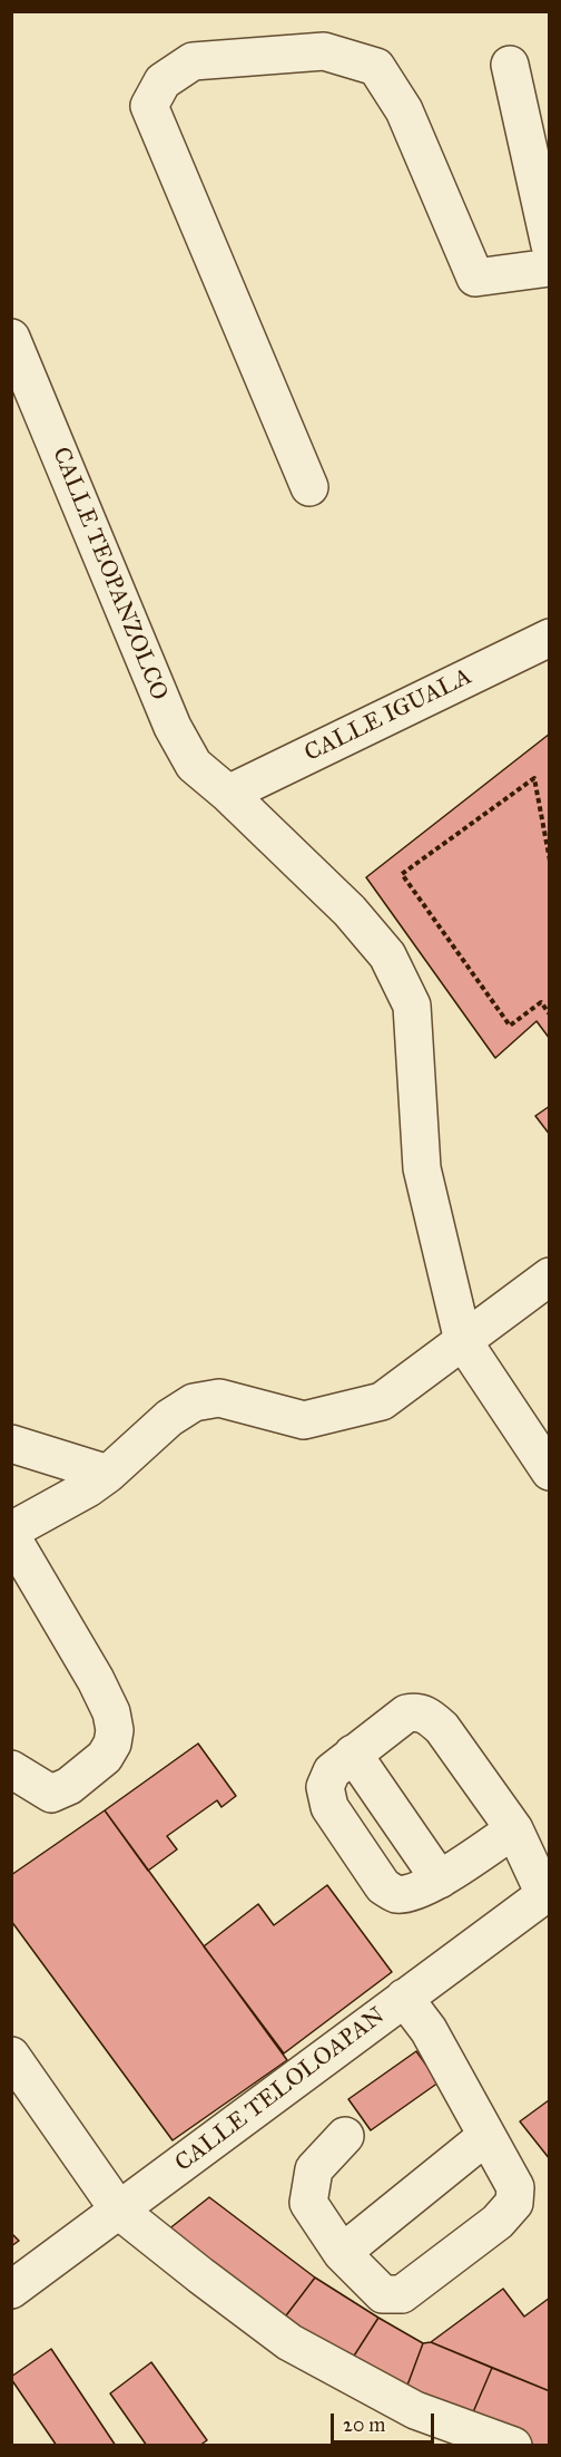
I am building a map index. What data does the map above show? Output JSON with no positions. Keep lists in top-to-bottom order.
{
  "streets": {
    "street": ["CALLE TEOPANZOLCO", "CALLE IGUALA", "CALLE TELOLOAPAN"]
  },
  "crossings": [
    ["CALLE TEOPANZOLCO", "CALLE IGUALA"]
  ],
  "scale_bar": "20 m"
}
